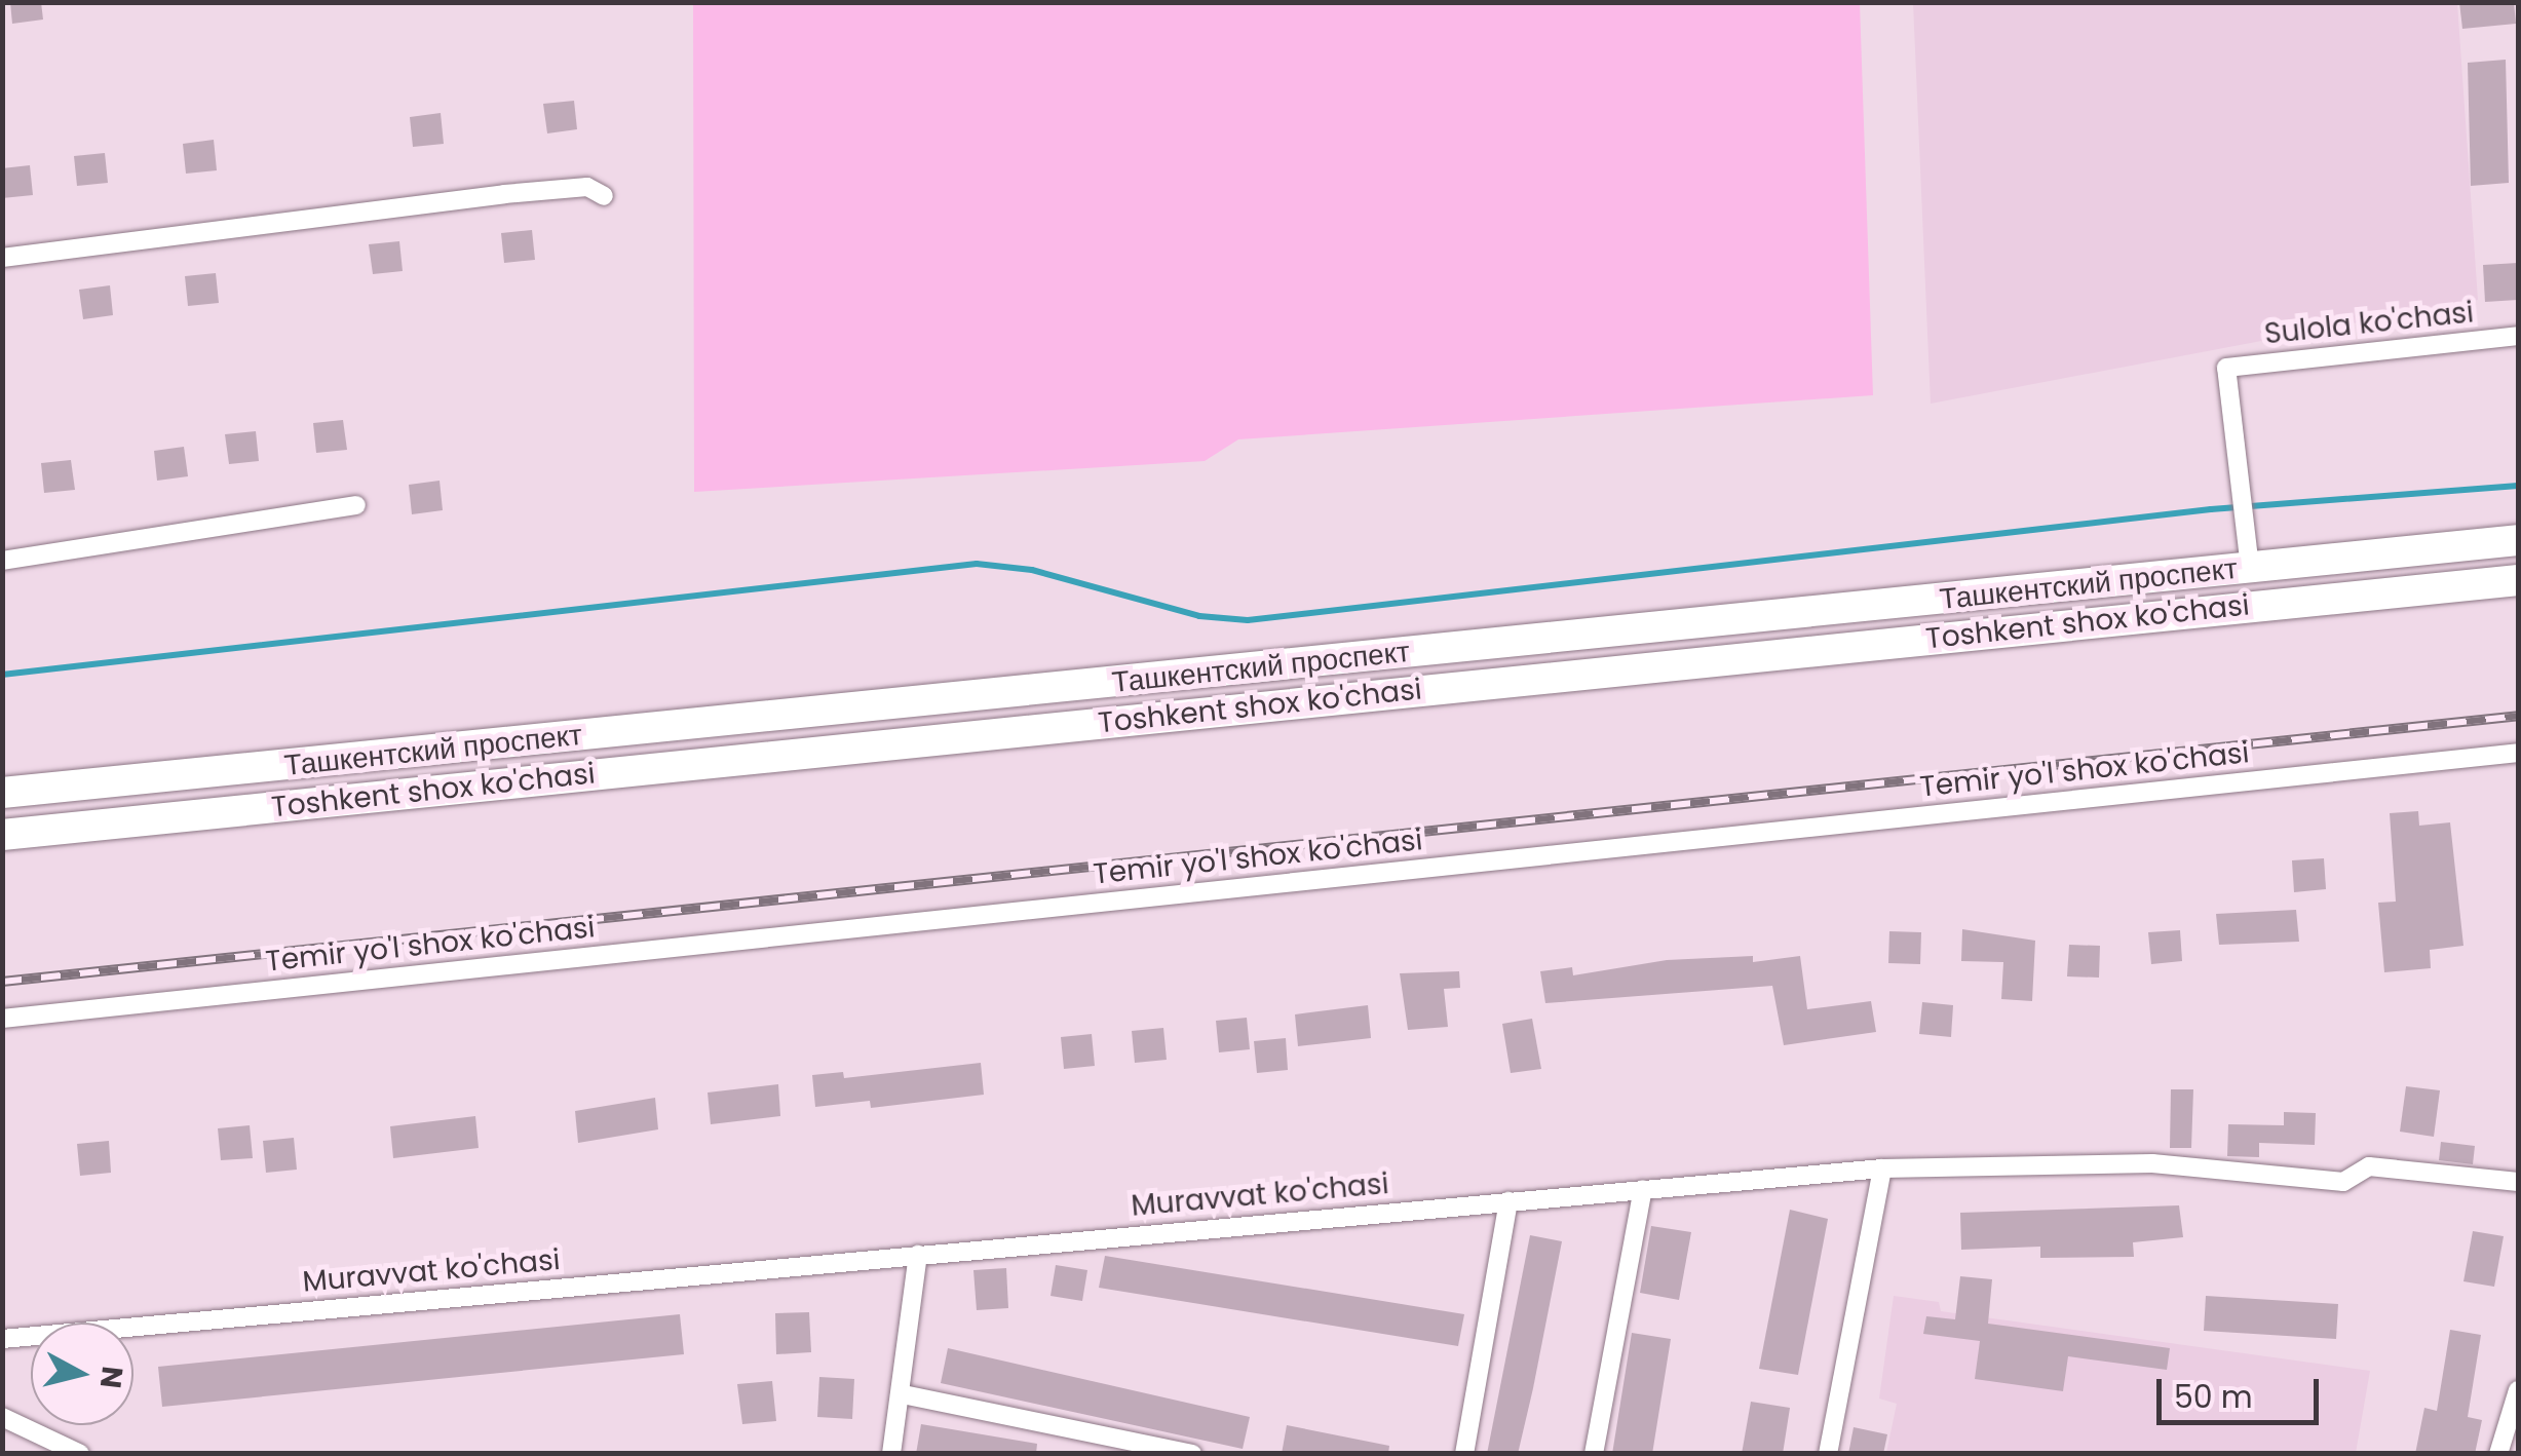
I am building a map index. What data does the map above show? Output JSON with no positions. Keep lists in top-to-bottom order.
{
  "streets": {
    "highway": ["Ташкентский проспект", "Toshkent shox ko'chasi"],
    "street": ["Sulola ko'chasi", "Temir yo'l shox ko'chasi", "Muravvat ko'chasi"]
  },
  "crossings": [
    ["Sulola ko'chasi", "Ташкентский проспект"]
  ],
  "scale_bar": "50 m",
  "north": "right"
}
